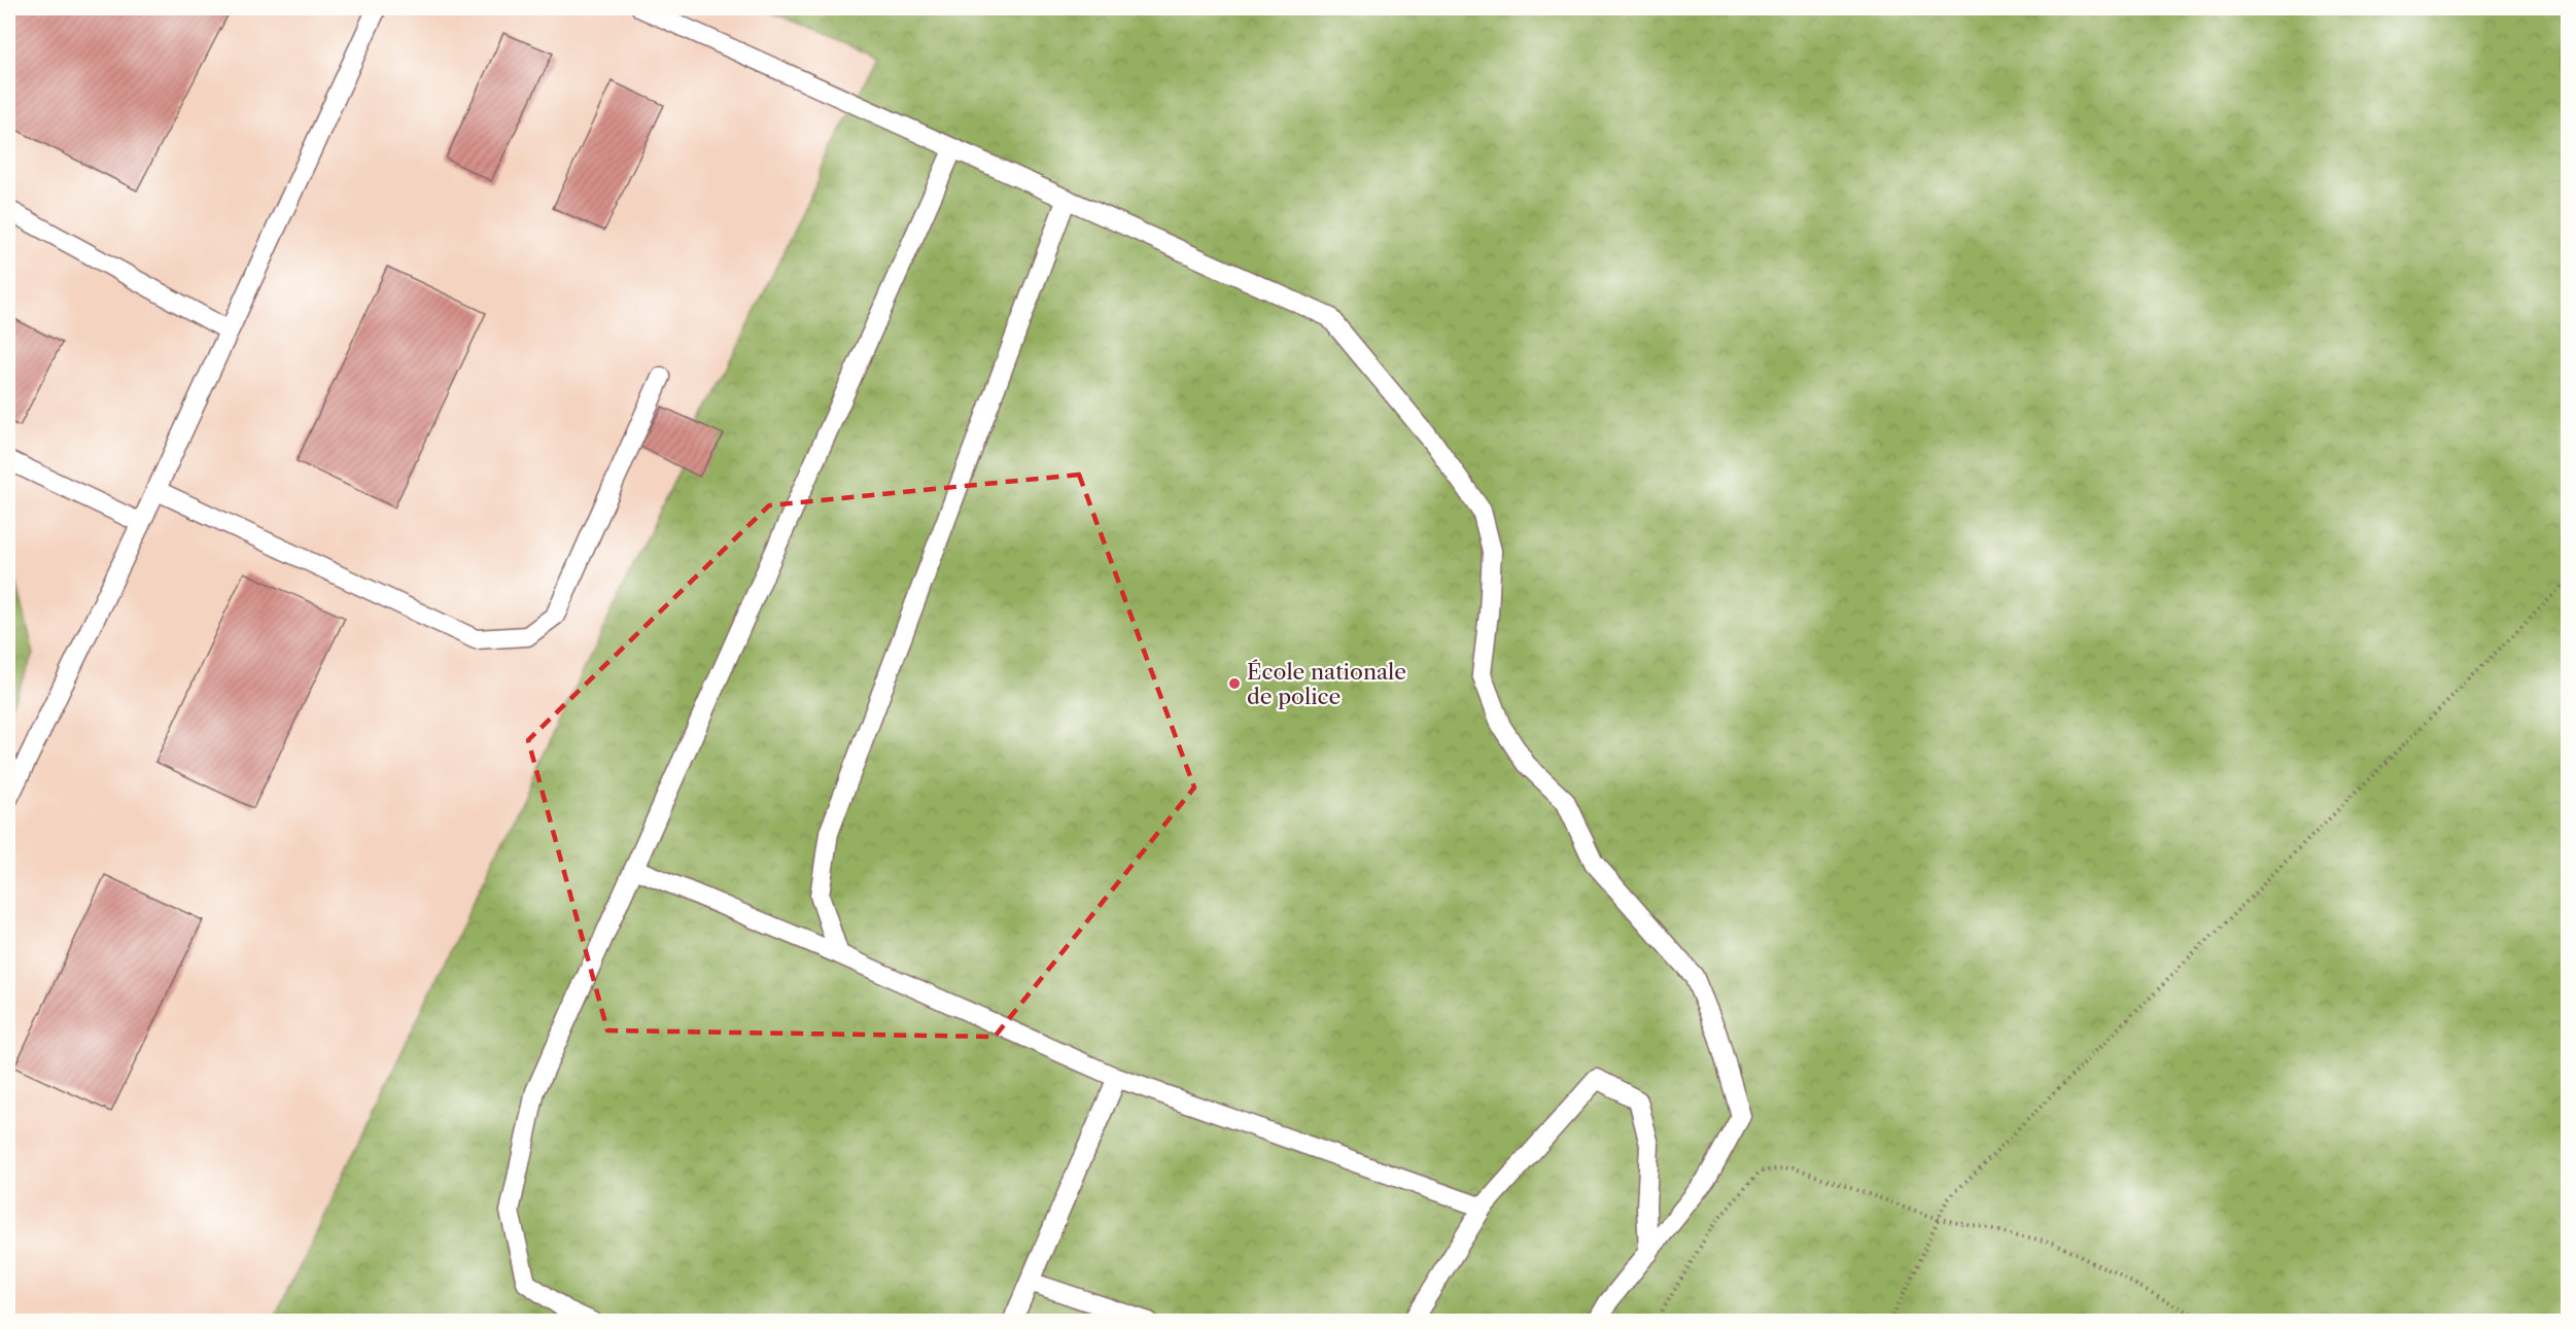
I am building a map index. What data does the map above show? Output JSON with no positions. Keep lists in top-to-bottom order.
{
  "places": ["École nationale de police"]
}
